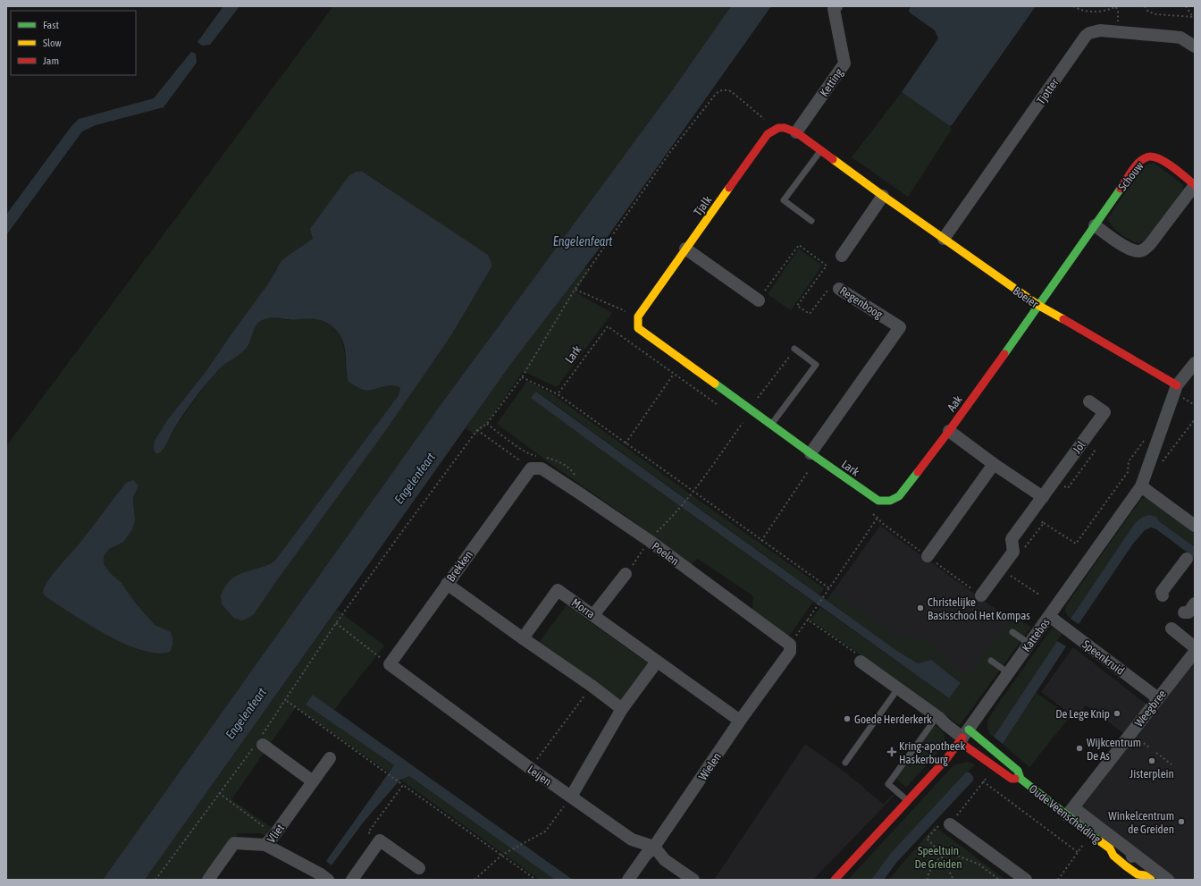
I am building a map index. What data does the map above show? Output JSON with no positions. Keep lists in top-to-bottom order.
{
  "streets": {
    "street": [
      "Ketting",
      "Tjotter",
      "Schouw",
      "Tjalk",
      "Boeier",
      "Regenboog",
      "Lark",
      "Aak",
      "Jol",
      "Poelen",
      "Brekken",
      "Morra",
      "Kattebos",
      "Speenkruid",
      "Weegbree",
      "Wielen",
      "Leijen",
      "Oude Veenscheiding",
      "Vliet"
    ]
  },
  "crossings": [
    ["Ketting", "Boeier"],
    ["Tjotter", "Boeier"],
    ["Schouw", "Boeier"],
    ["Schouw", "Aak"],
    ["Tjalk", "Lark"],
    ["Boeier", "Aak"],
    ["Boeier", "Kattebos"],
    ["Regenboog", "Lark"],
    ["Lark", "Aak"],
    ["Poelen", "Brekken"],
    ["Poelen", "Wielen"],
    ["Brekken", "Leijen"],
    ["Morra", "Wielen"],
    ["Kattebos", "Speenkruid"],
    ["Kattebos", "Oude Veenscheiding"],
    ["Speenkruid", "Weegbree"],
    ["Weegbree", "Oude Veenscheiding"],
    ["Wielen", "Leijen"]
  ],
  "water": ["Engelenfeart"],
  "parks": ["Speeltuin De Greiden"],
  "places": {
    "other": [
      "Christelijke Basisschool Het Kompas",
      "De Lege Knip",
      "Goede Herderkerk",
      "Wijkcentrum De As",
      "Jisterplein",
      "Winkelcentrum de Greiden"
    ],
    "health": ["Kring-apotheek Haskerburg"]
  },
  "legend": ["Fast", "Slow", "Jam"]
}
